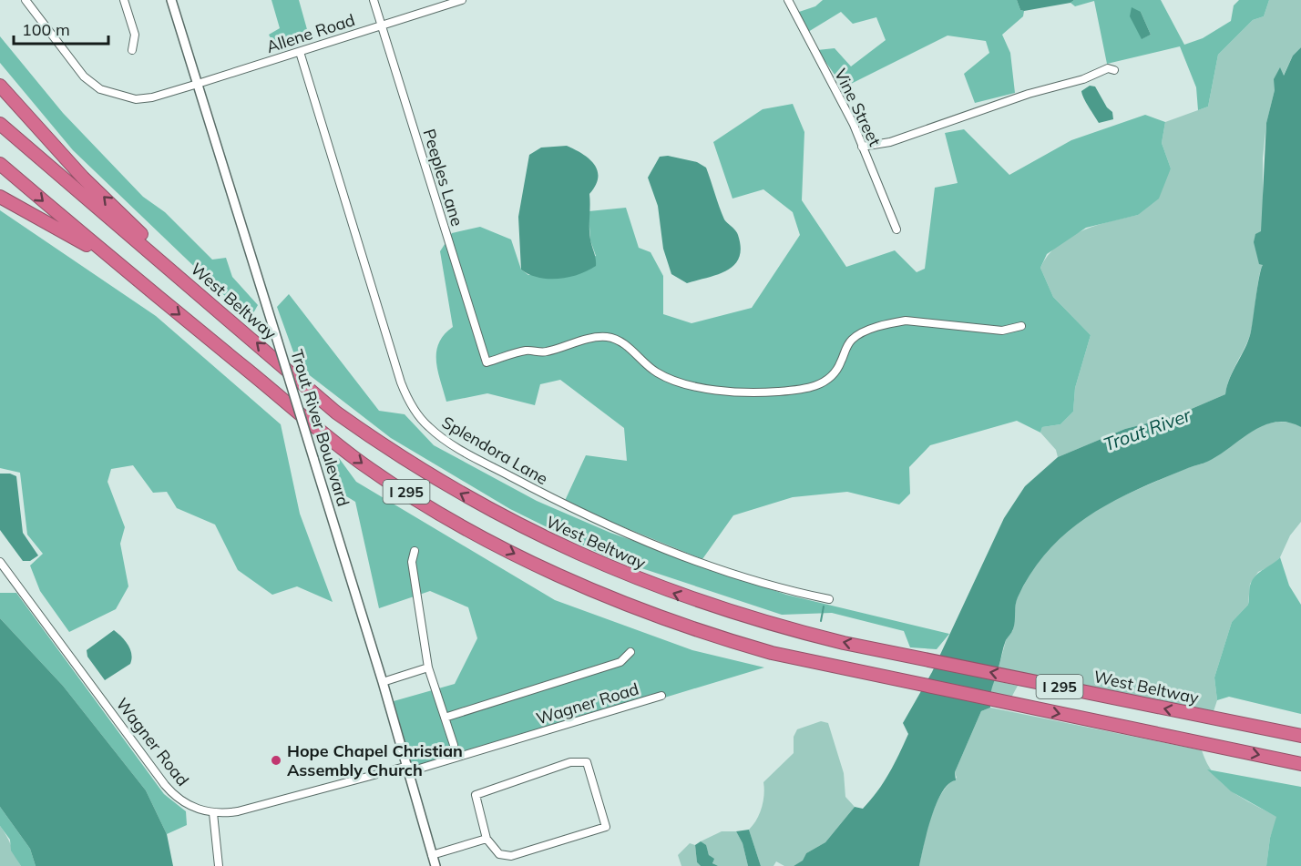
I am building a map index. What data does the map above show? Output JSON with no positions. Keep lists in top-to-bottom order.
{
  "streets": {
    "highway": ["West Beltway", "I 295"],
    "street": [
      "Allene Road",
      "Vine Street",
      "Peeples Lane",
      "Trout River Boulevard",
      "Splendora Lane",
      "Wagner Road"
    ]
  },
  "crossings": [
    ["Allene Road", "Peeples Lane"],
    ["Allene Road", "Trout River Boulevard"],
    ["Allene Road", "Splendora Lane"],
    ["Trout River Boulevard", "Wagner Road"]
  ],
  "water": ["Trout River"],
  "places": ["Hope Chapel Christian Assembly Church"],
  "scale_bar": "100 m"
}
